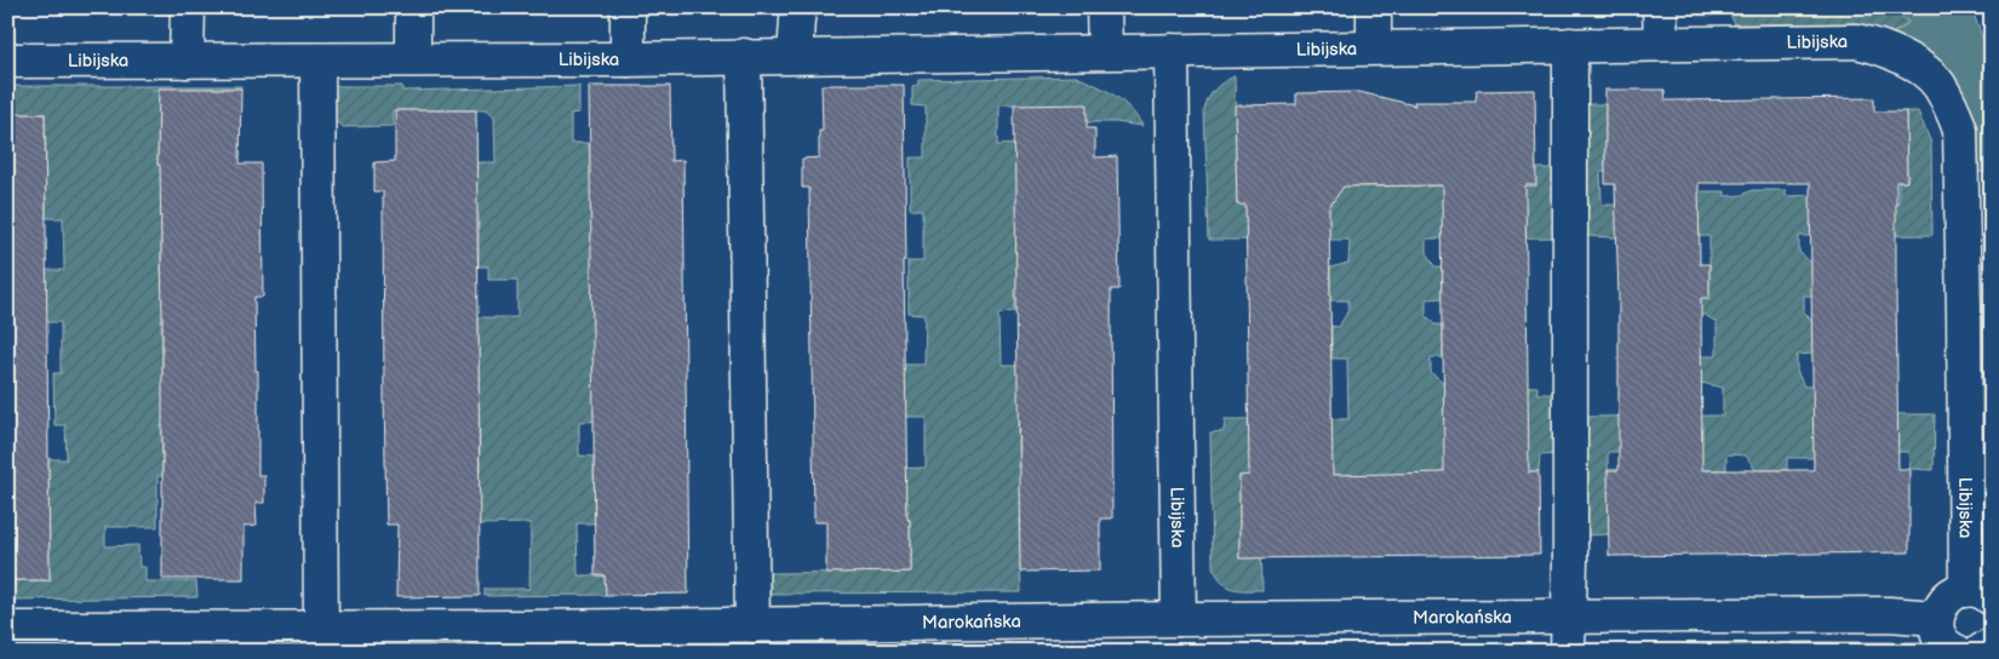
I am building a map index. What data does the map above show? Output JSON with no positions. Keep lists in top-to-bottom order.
{
  "streets": {
    "street": ["Libijska", "Marokańska"]
  },
  "crossings": [
    ["Libijska", "Marokańska"]
  ]
}
